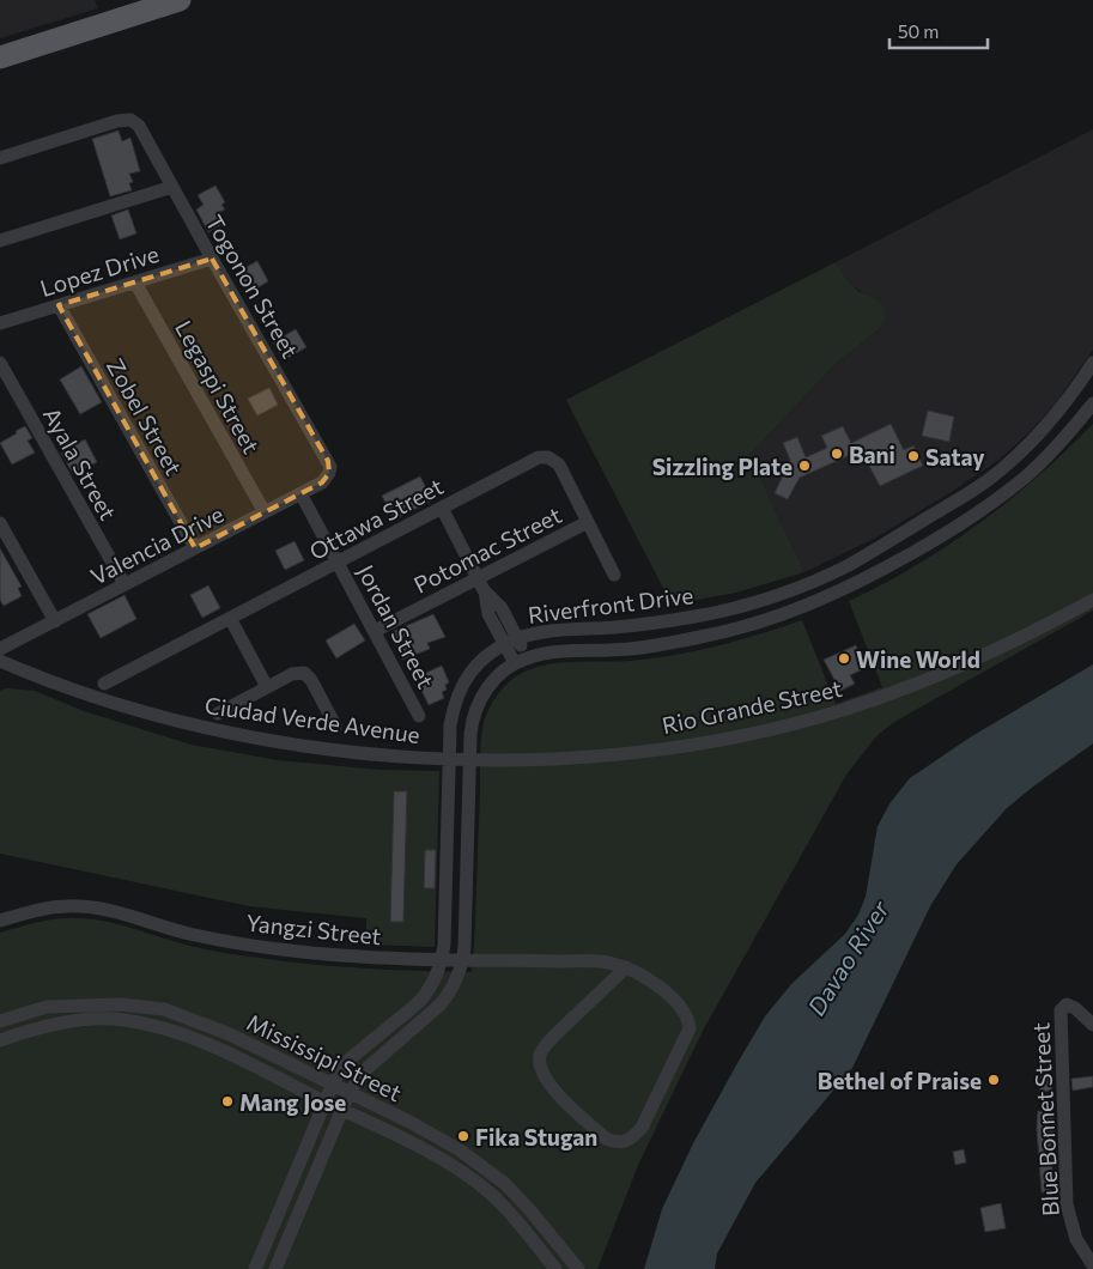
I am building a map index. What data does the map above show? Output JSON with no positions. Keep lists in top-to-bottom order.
{
  "streets": {
    "street": [
      "Lopez Drive",
      "Togonon Street",
      "Legaspi Street",
      "Zobel Street",
      "Ayala Street",
      "Ottawa Street",
      "Valencia Drive",
      "Potomac Street",
      "Riverfront Drive",
      "Jordan Street",
      "Rio Grande Street",
      "Ciudad Verde Avenue",
      "Yangzi Street",
      "Mississipi Street",
      "Blue Bonnet Street"
    ]
  },
  "crossings": [
    ["Lopez Drive", "Togonon Street"],
    ["Lopez Drive", "Legaspi Street"],
    ["Lopez Drive", "Zobel Street"],
    ["Togonon Street", "Valencia Drive"],
    ["Legaspi Street", "Valencia Drive"],
    ["Zobel Street", "Valencia Drive"],
    ["Ayala Street", "Valencia Drive"],
    ["Ottawa Street", "Potomac Street"],
    ["Ottawa Street", "Jordan Street"],
    ["Valencia Drive", "Jordan Street"],
    ["Potomac Street", "Jordan Street"],
    ["Riverfront Drive", "Rio Grande Street"],
    ["Riverfront Drive", "Ciudad Verde Avenue"],
    ["Riverfront Drive", "Yangzi Street"],
    ["Riverfront Drive", "Mississipi Street"],
    ["Rio Grande Street", "Ciudad Verde Avenue"]
  ],
  "water": ["Davao River"],
  "places": [
    "Bani",
    "Satay",
    "Sizzling Plate",
    "Wine World",
    "Bethel of Praise",
    "Mang Jose",
    "Fika Stugan"
  ],
  "scale_bar": "50 m"
}
